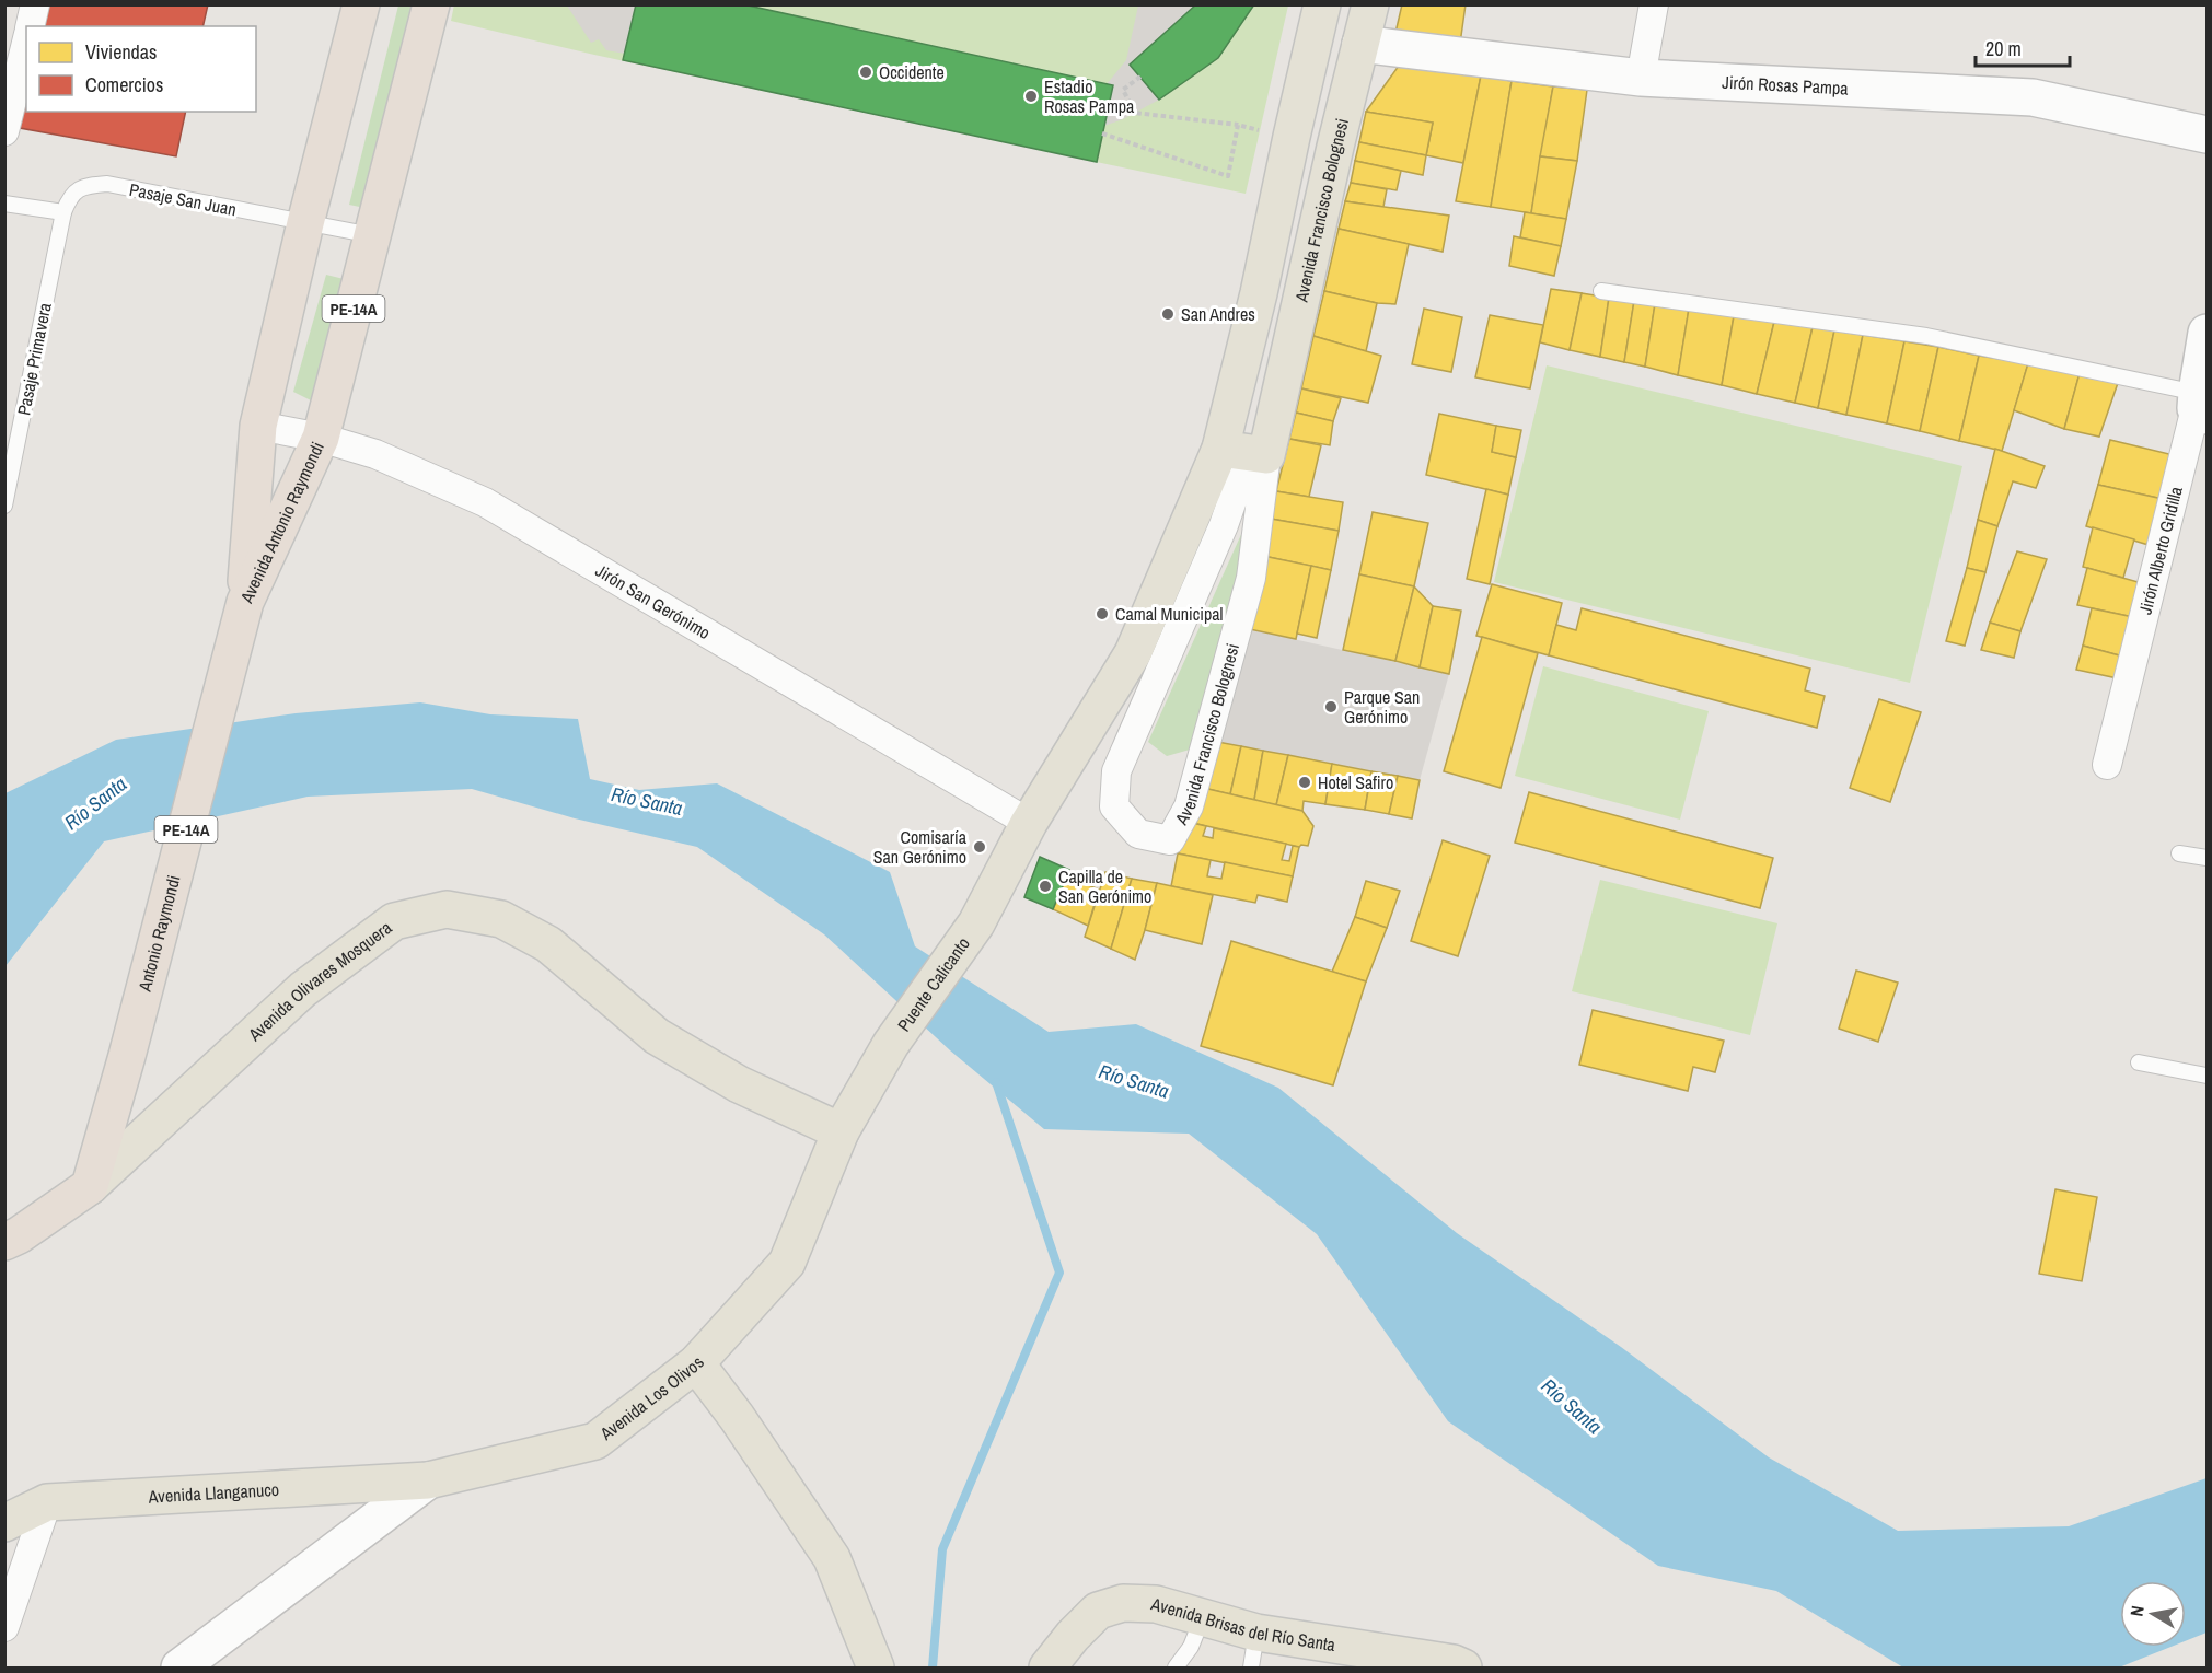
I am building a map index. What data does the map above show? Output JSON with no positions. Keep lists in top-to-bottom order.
{
  "streets": {
    "highway": [
      "PE-14A",
      "Avenida Antonio Raymondi",
      "Antonio Raymondi",
      "Avenida Olivares Mosquera"
    ],
    "main road": [
      "Avenida Francisco Bolognesi",
      "Puente Calicanto",
      "Avenida Los Olivos",
      "Avenida Llanganuco",
      "Avenida Brisas del Río Santa"
    ],
    "street": ["Jirón Rosas Pampa", "Jirón Alberto Gridilla", "Jirón San Gerónimo"],
    "lane": ["Pasaje San Juan", "Pasaje Primavera"]
  },
  "crossings": [
    ["Jirón Rosas Pampa", "Avenida Francisco Bolognesi"],
    ["Pasaje San Juan", "Pasaje Primavera"],
    ["Pasaje San Juan", "Avenida Antonio Raymondi"],
    ["Avenida Francisco Bolognesi", "Jirón San Gerónimo"],
    ["Avenida Francisco Bolognesi", "Puente Calicanto"],
    ["Avenida Antonio Raymondi", "Jirón San Gerónimo"],
    ["Avenida Antonio Raymondi", "Antonio Raymondi"],
    ["Antonio Raymondi", "Avenida Olivares Mosquera"],
    ["Avenida Olivares Mosquera", "Avenida Los Olivos"],
    ["Puente Calicanto", "Avenida Los Olivos"],
    ["Avenida Los Olivos", "Avenida Llanganuco"]
  ],
  "water": ["Río Santa"],
  "places": [
    "Occidente",
    "Estadio Rosas Pampa",
    "San Andres",
    "Camal Municipal",
    "Parque San Gerónimo",
    "Hotel Safiro",
    "Comisaría San Gerónimo",
    "Capilla de San Gerónimo"
  ],
  "legend": ["Viviendas", "Comercios"],
  "scale_bar": "20 m",
  "north": "left"
}
